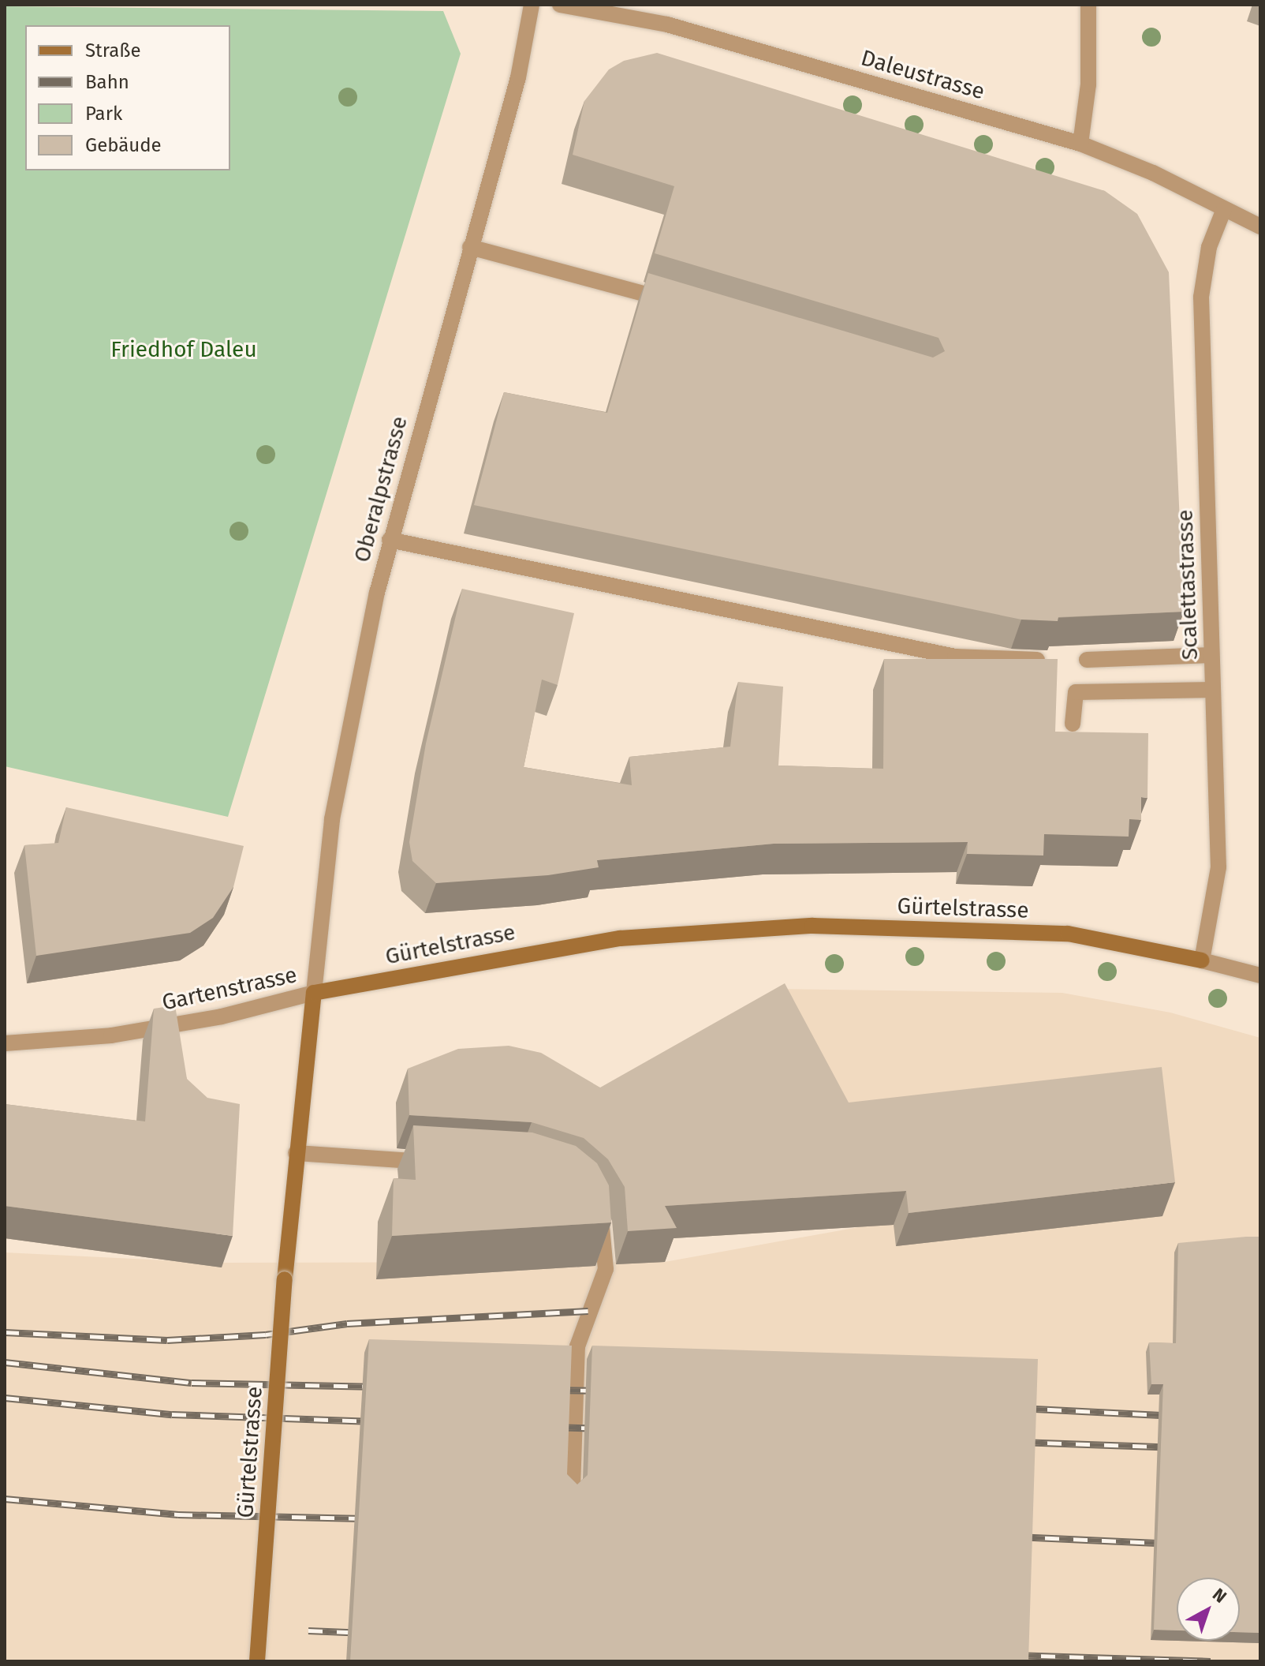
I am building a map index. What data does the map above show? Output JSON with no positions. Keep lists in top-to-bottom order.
{
  "streets": {
    "street": [
      "Daleustrasse",
      "Oberalpstrasse",
      "Scalettastrasse",
      "Gürtelstrasse",
      "Gartenstrasse"
    ]
  },
  "crossings": [
    ["Daleustrasse", "Scalettastrasse"],
    ["Oberalpstrasse", "Gürtelstrasse"],
    ["Oberalpstrasse", "Gartenstrasse"],
    ["Scalettastrasse", "Gürtelstrasse"],
    ["Gürtelstrasse", "Gartenstrasse"]
  ],
  "parks": ["Friedhof Daleu"],
  "legend": [
    "Straße",
    "Bahn",
    "Park",
    "Gebäude"
  ],
  "north": "top right"
}
